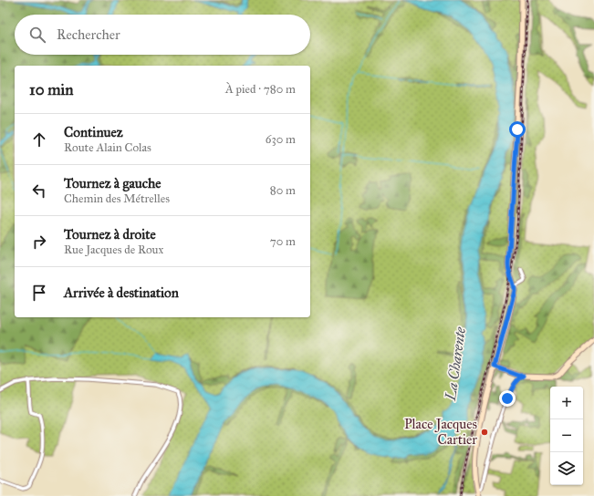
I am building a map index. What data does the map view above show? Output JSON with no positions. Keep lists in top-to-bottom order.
{
  "water": ["La Charente"],
  "places": ["Place Jacques Cartier"],
  "page": {
    "search": "Rechercher",
    "heading": ["10 min", "À pied · 780 m"],
    "list": [
      ["Continuez", "Route Alain Colas", "630 m"],
      ["Tournez à gauche", "Chemin des Métrelles", "80 m"],
      ["Tournez à droite", "Rue Jacques de Roux", "70 m"],
      "Arrivée à destination"
    ],
    "map_buttons": ["+", "−"]
  }
}
